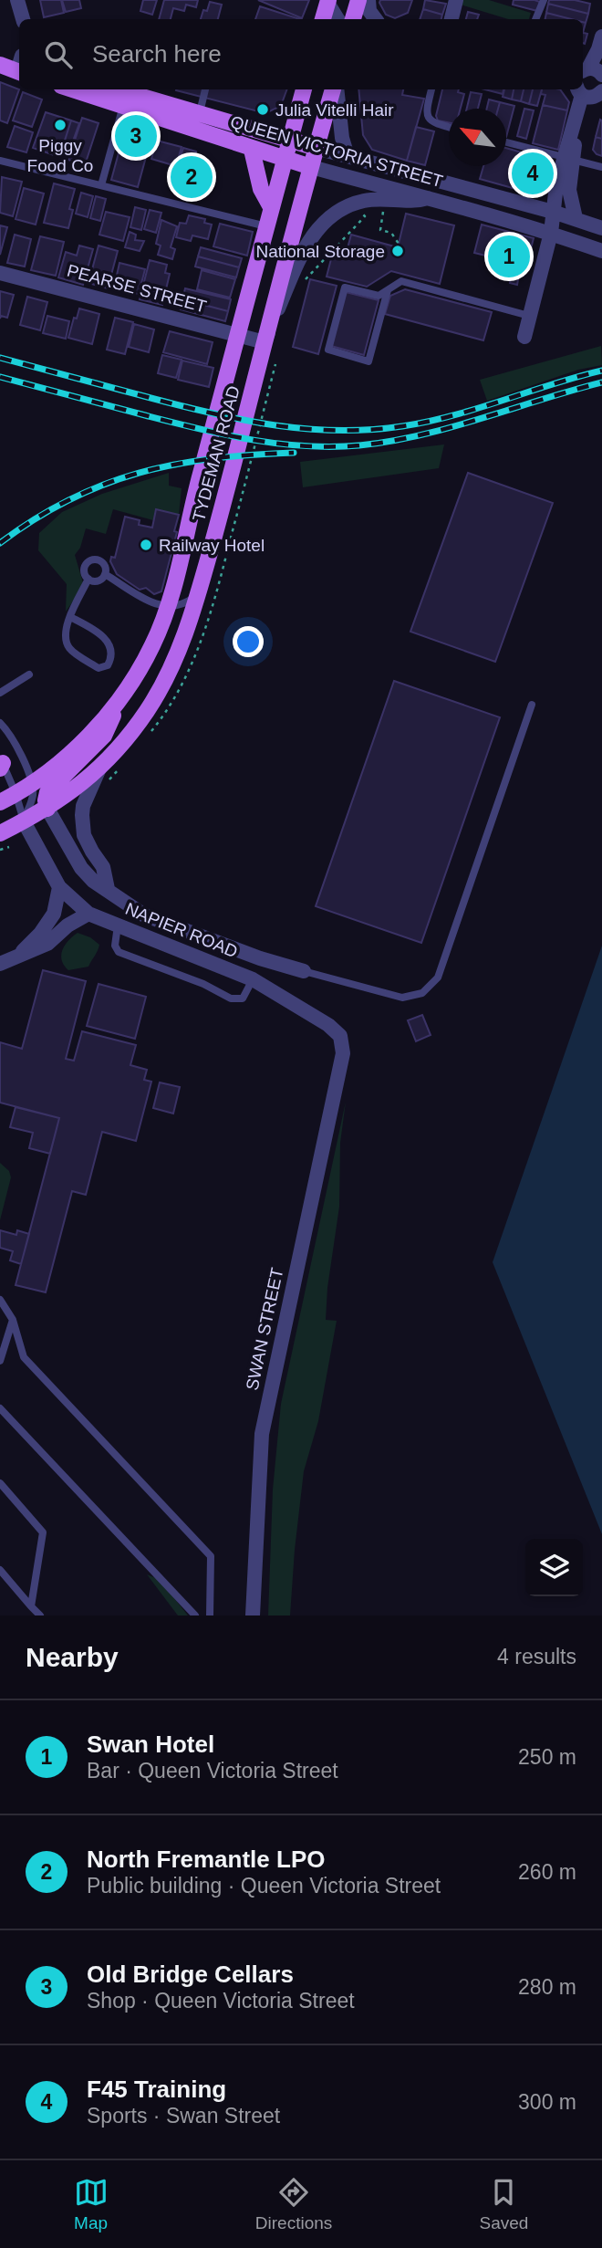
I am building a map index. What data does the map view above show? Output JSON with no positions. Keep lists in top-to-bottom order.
{
  "streets": {
    "main road": ["QUEEN VICTORIA STREET", "TYDEMAN ROAD"],
    "street": ["PEARSE STREET", "NAPIER ROAD", "SWAN STREET"]
  },
  "crossings": [
    ["QUEEN VICTORIA STREET", "TYDEMAN ROAD"],
    ["PEARSE STREET", "TYDEMAN ROAD"],
    ["TYDEMAN ROAD", "NAPIER ROAD"],
    ["NAPIER ROAD", "SWAN STREET"]
  ],
  "places": [
    "Julia Vitelli Hair",
    "Piggy Food Co",
    "National Storage",
    "Railway Hotel"
  ],
  "north": "top left",
  "page": {
    "search": "Search here",
    "pins": [
      "3",
      "4",
      "2",
      "1"
    ],
    "heading": ["Nearby", "4 results"],
    "list": [
      {
        "mark": "1",
        "name": "Swan Hotel",
        "note": "Bar · Queen Victoria Street",
        "value": "250 m"
      },
      {
        "mark": "2",
        "name": "North Fremantle LPO",
        "note": "Public building · Queen Victoria Street",
        "value": "260 m"
      },
      {
        "mark": "3",
        "name": "Old Bridge Cellars",
        "note": "Shop · Queen Victoria Street",
        "value": "280 m"
      },
      {
        "mark": "4",
        "name": "F45 Training",
        "note": "Sports · Swan Street",
        "value": "300 m"
      }
    ],
    "nav": ["Map", "Directions", "Saved"]
  }
}
